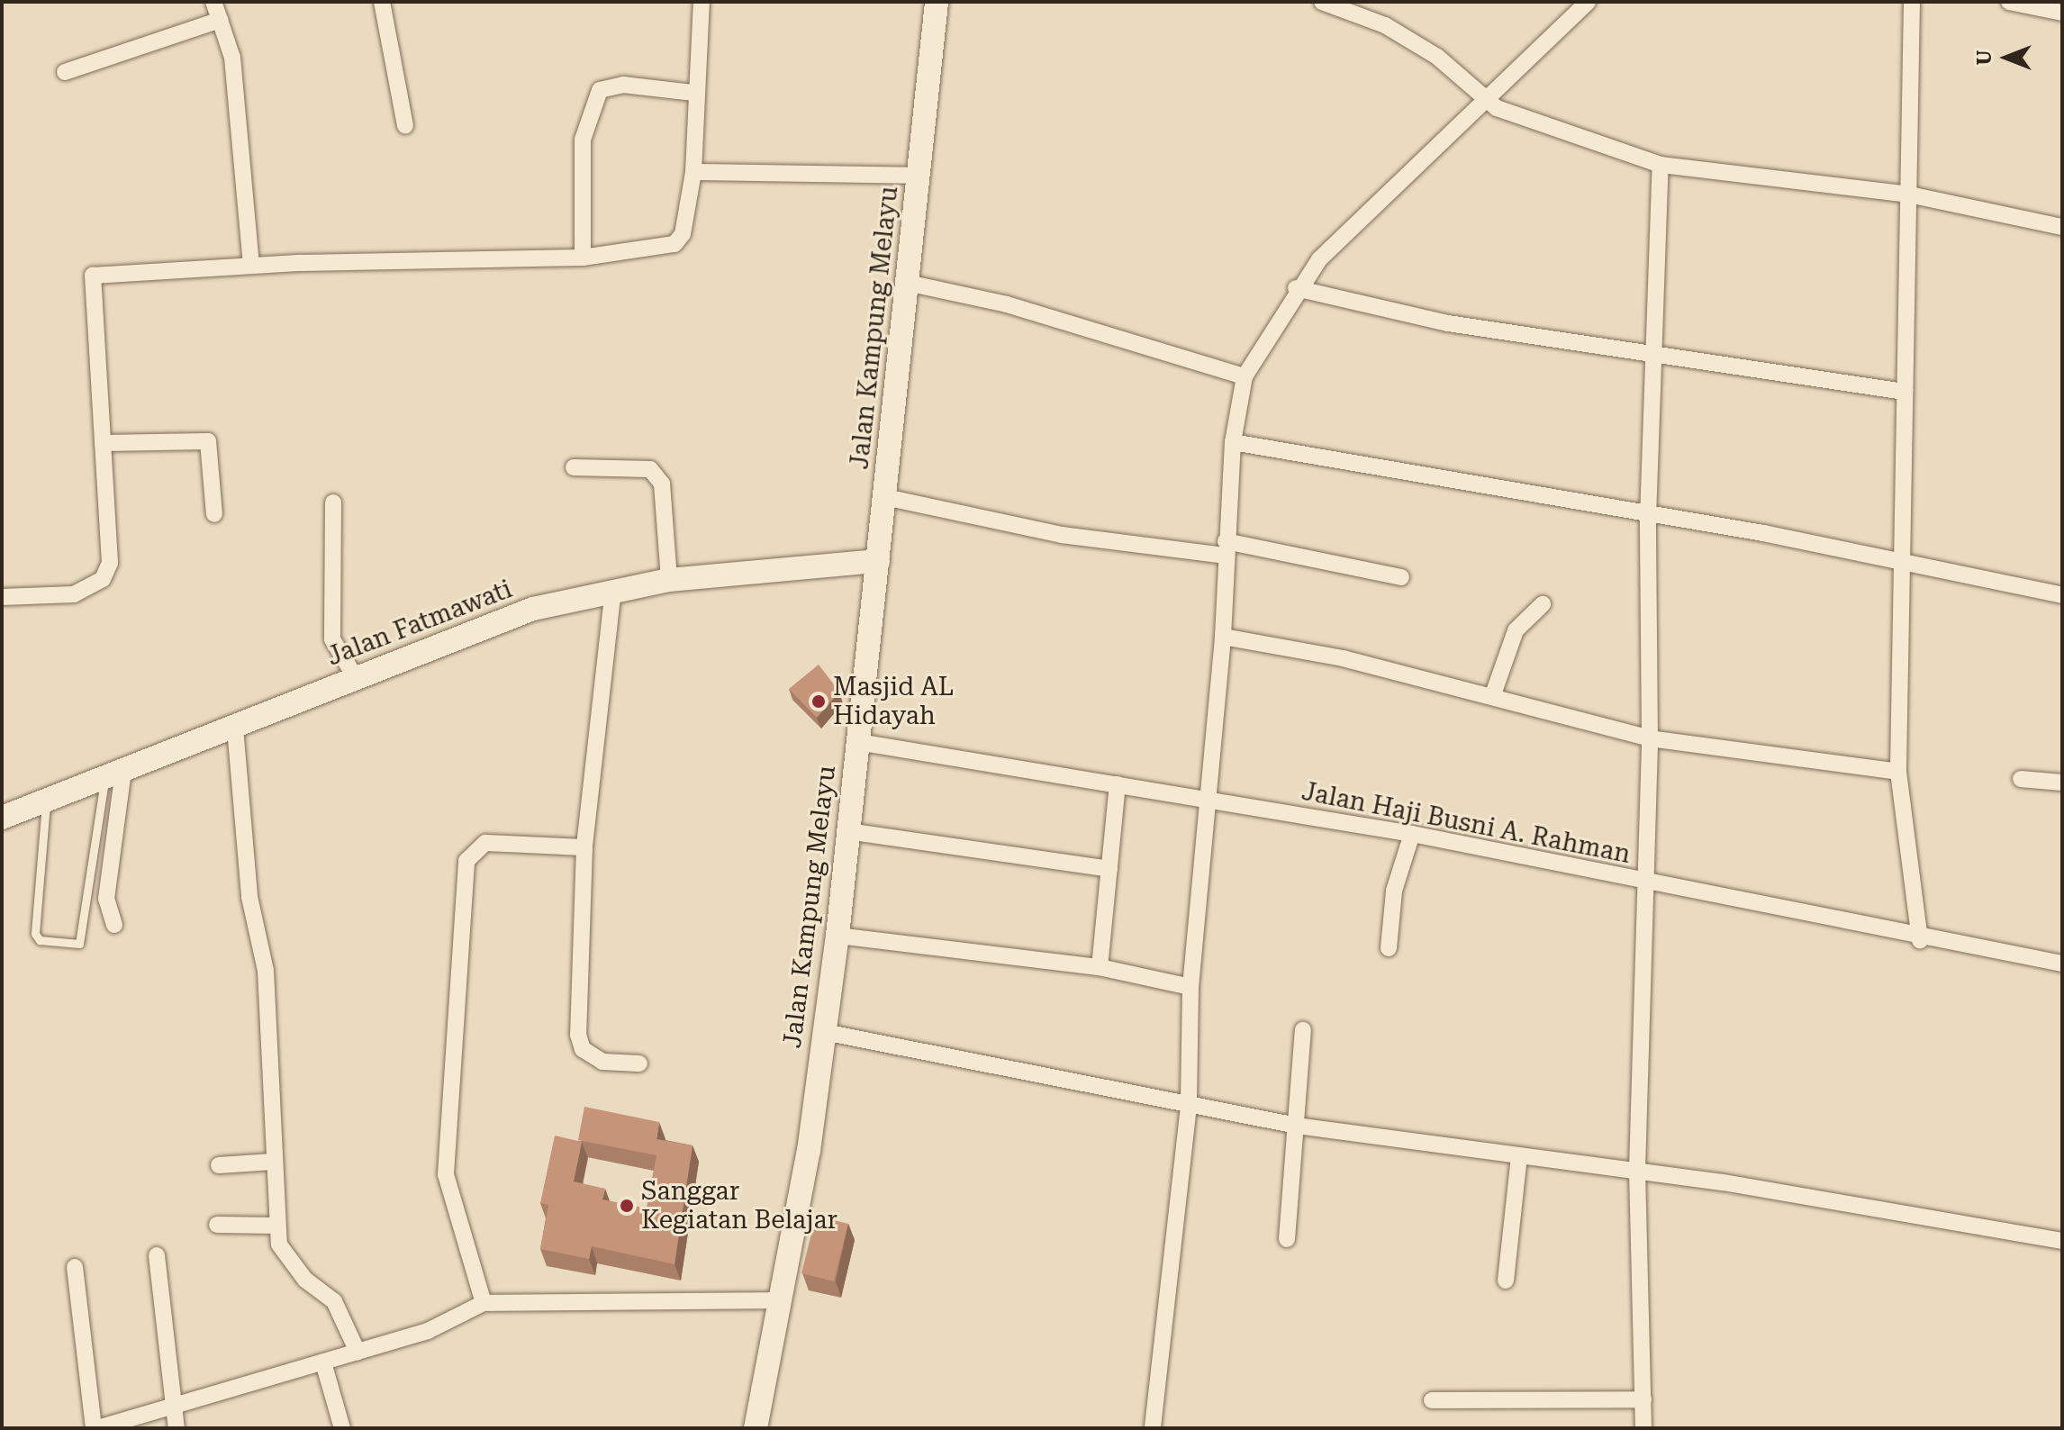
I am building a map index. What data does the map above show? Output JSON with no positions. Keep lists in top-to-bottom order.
{
  "streets": {
    "main road": ["Jalan Kampung Melayu", "Jalan Fatmawati"],
    "street": ["Jalan Haji Busni A. Rahman"]
  },
  "crossings": [
    ["Jalan Kampung Melayu", "Jalan Fatmawati"],
    ["Jalan Kampung Melayu", "Jalan Haji Busni A. Rahman"]
  ],
  "places": ["Masjid AL Hidayah", "Sanggar Kegiatan Belajar"],
  "north": "left"
}
